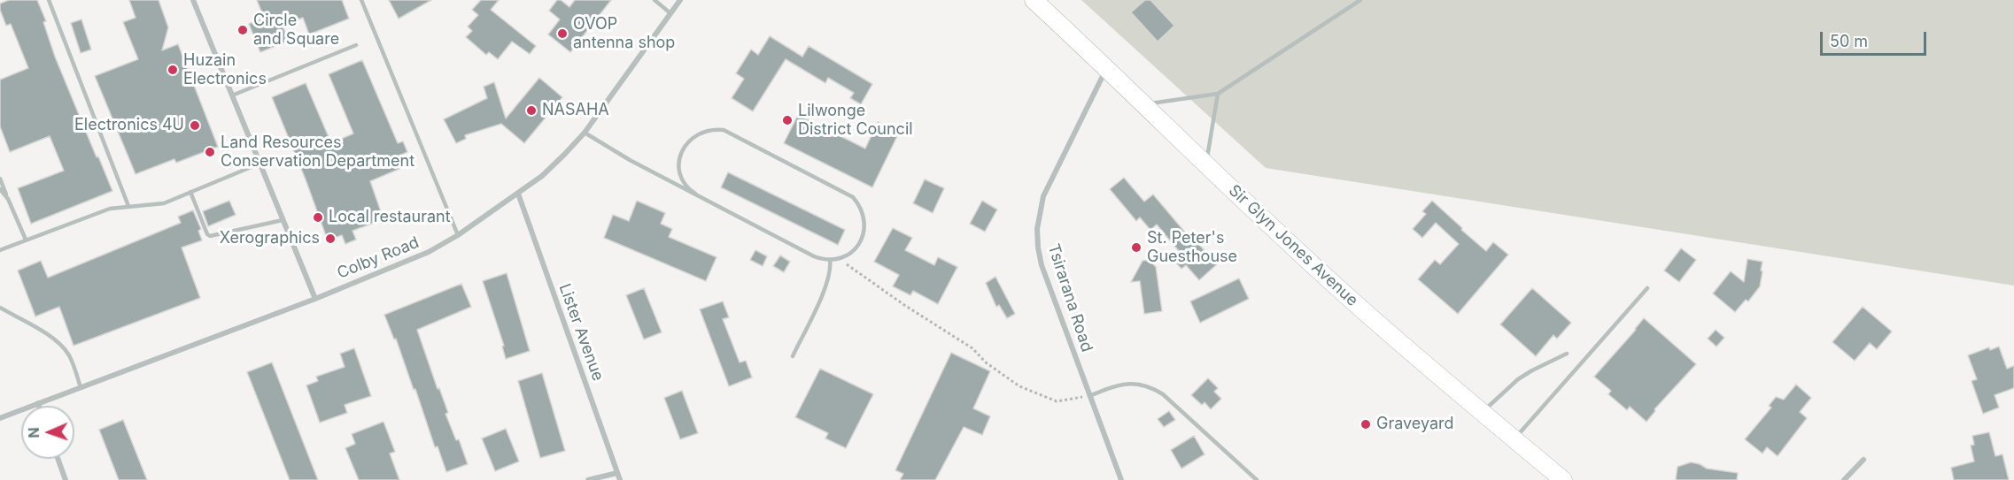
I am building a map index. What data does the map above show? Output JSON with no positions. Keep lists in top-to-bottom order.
{
  "streets": {
    "main road": ["Sir Glyn Jones Avenue"],
    "street": ["Colby Road", "Tsirarana Road", "Lister Avenue"]
  },
  "crossings": [
    ["Sir Glyn Jones Avenue", "Tsirarana Road"],
    ["Colby Road", "Lister Avenue"]
  ],
  "places": [
    "Circle and Square",
    "OVOP antenna shop",
    "Huzain Electronics",
    "NASAHA",
    "Lilwonge District Council",
    "Electronics 4U",
    "Land Resources Conservation Department",
    "Local restaurant",
    "Xerographics",
    "St. Peter's Guesthouse",
    "Graveyard"
  ],
  "scale_bar": "50 m",
  "north": "left"
}
